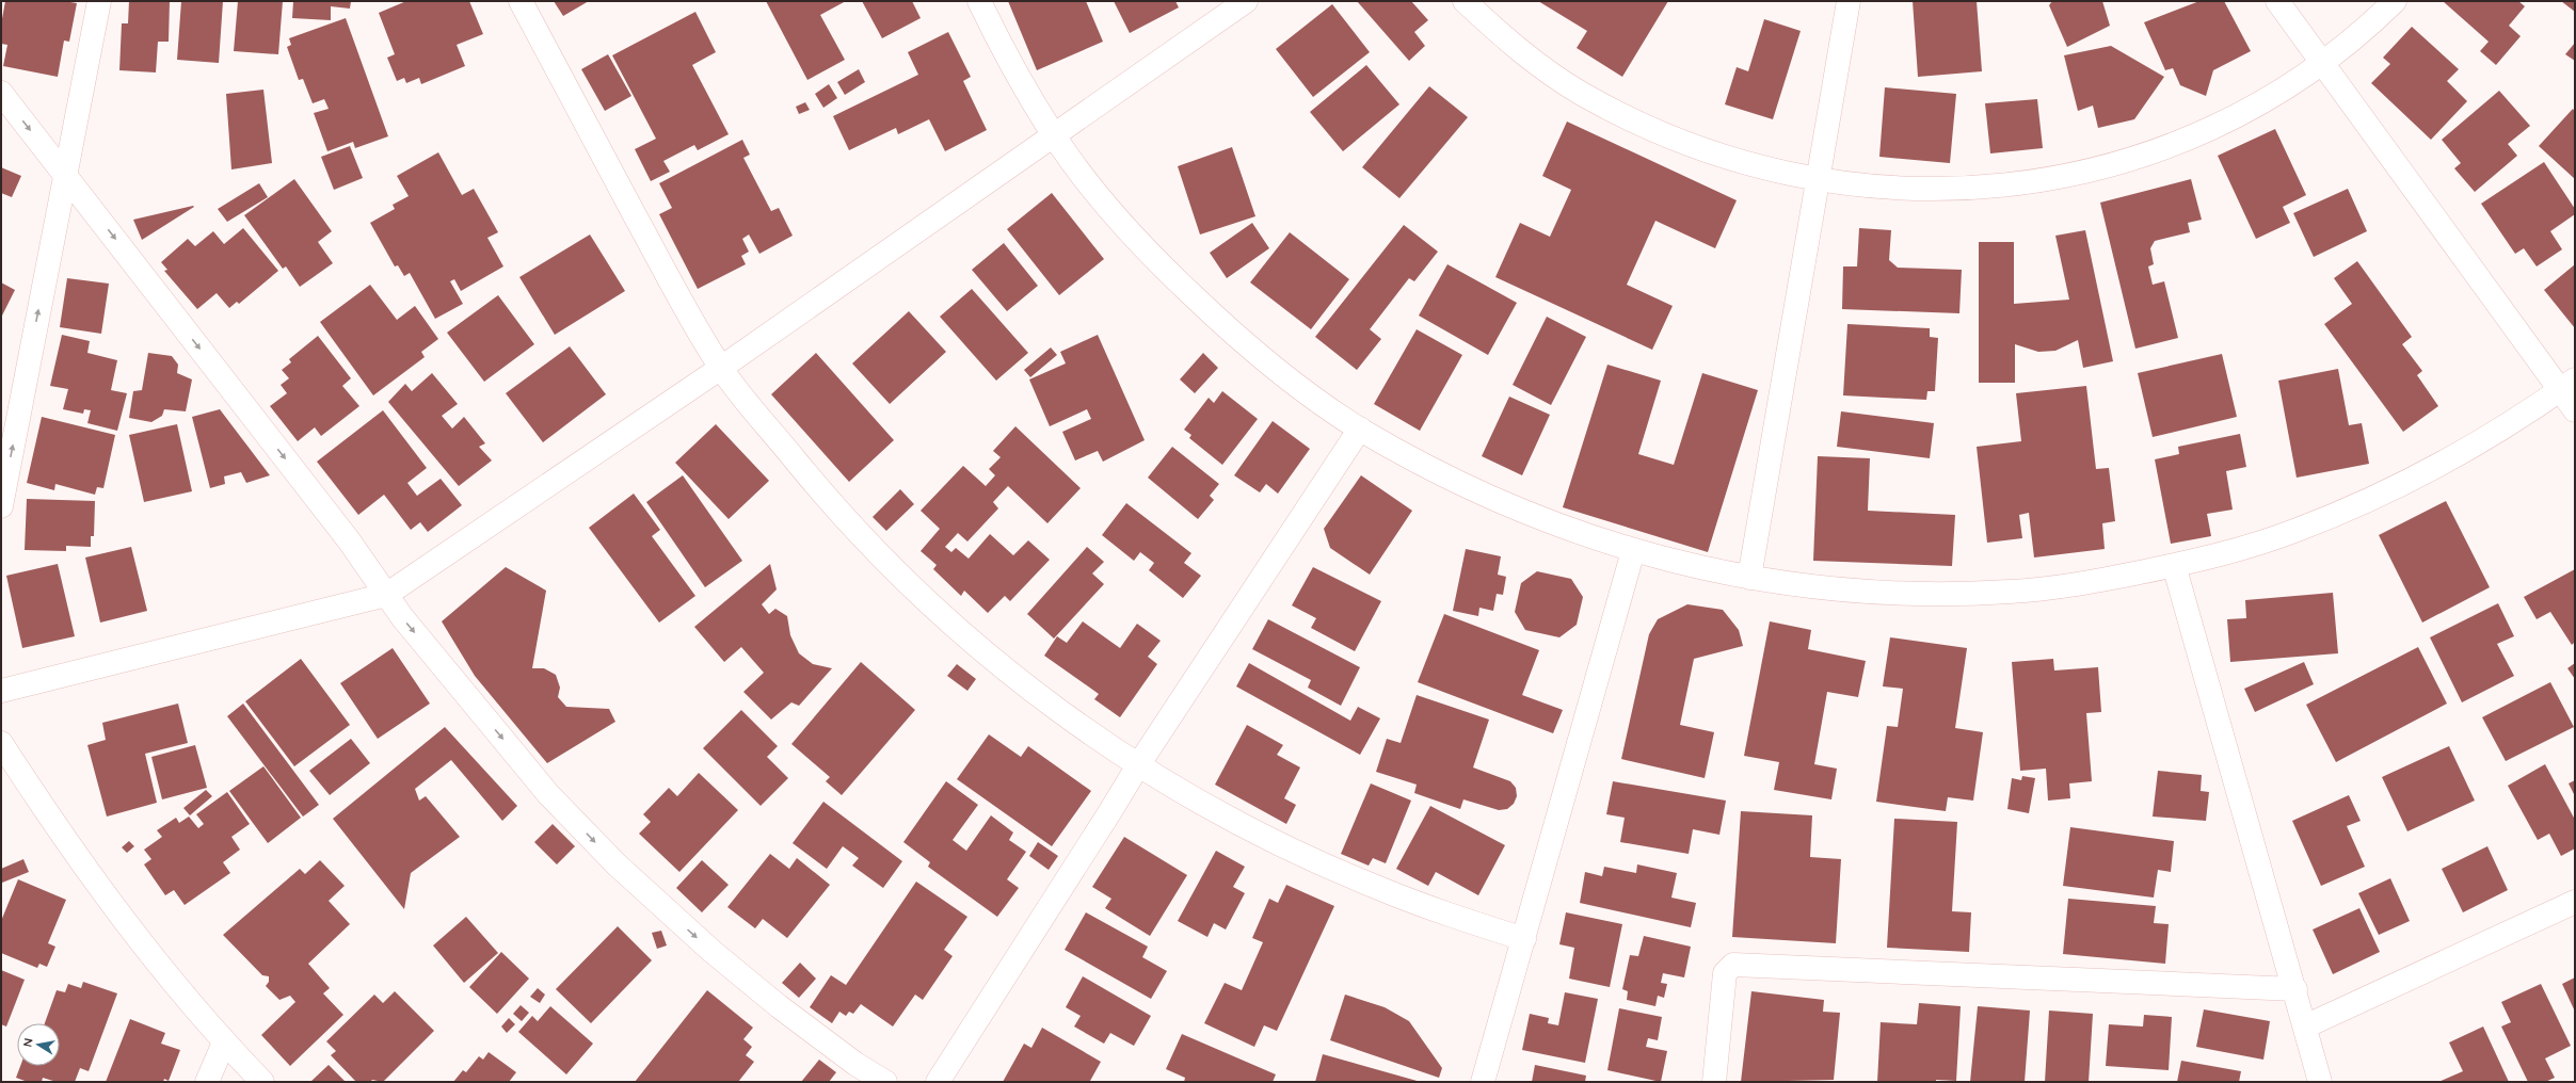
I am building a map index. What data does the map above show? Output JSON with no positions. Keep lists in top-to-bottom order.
{
  "north": "left"
}
